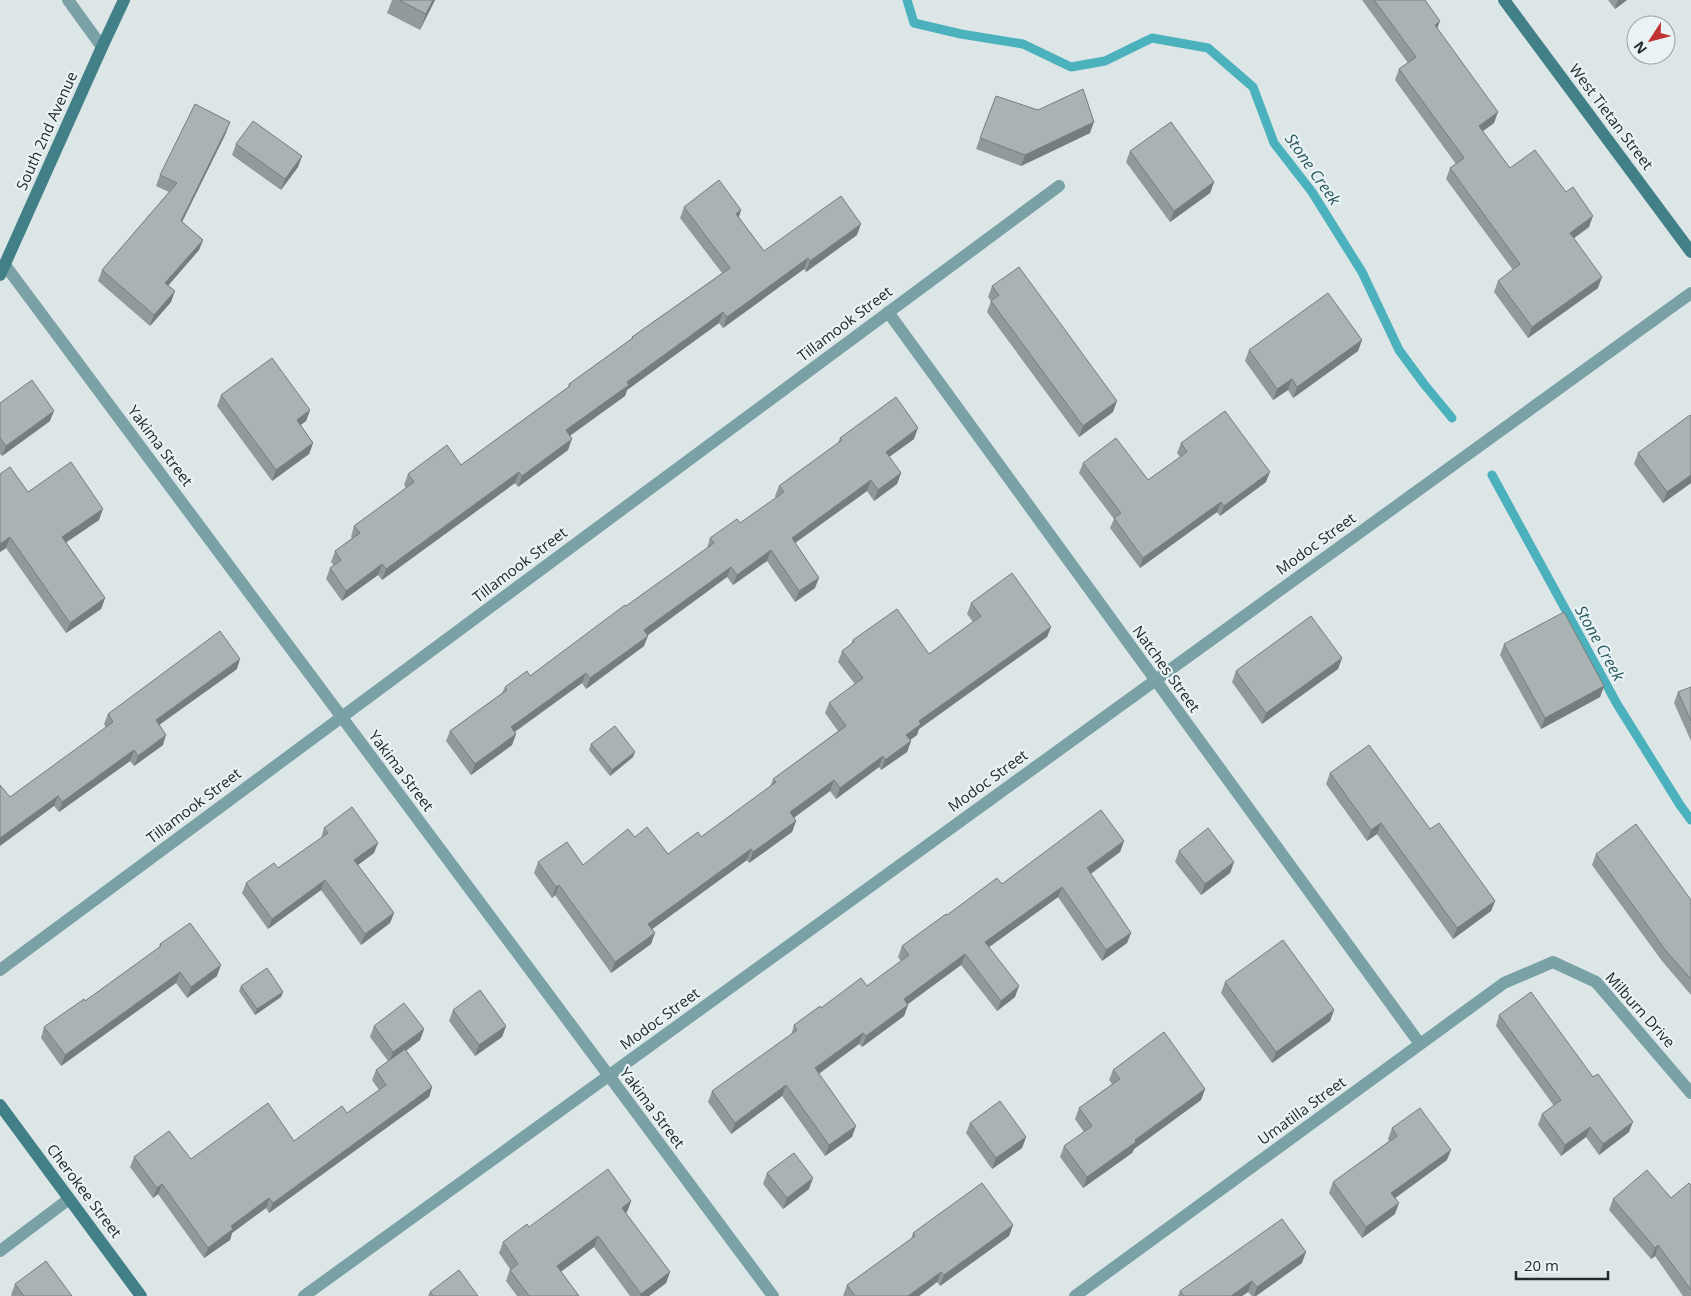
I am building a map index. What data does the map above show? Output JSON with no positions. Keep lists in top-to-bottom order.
{
  "streets": {
    "main road": ["West Tietan Street", "South 2nd Avenue", "Cherokee Street"],
    "street": [
      "Tillamook Street",
      "Yakima Street",
      "Modoc Street",
      "Natches Street",
      "Milburn Drive",
      "Umatilla Street"
    ]
  },
  "crossings": [
    ["South 2nd Avenue", "Yakima Street"],
    ["Tillamook Street", "Yakima Street"],
    ["Tillamook Street", "Natches Street"],
    ["Yakima Street", "Modoc Street"],
    ["Modoc Street", "Natches Street"],
    ["Natches Street", "Umatilla Street"],
    ["Milburn Drive", "Umatilla Street"]
  ],
  "water": ["Stone Creek"],
  "scale_bar": "20 m",
  "north": "bottom left"
}
